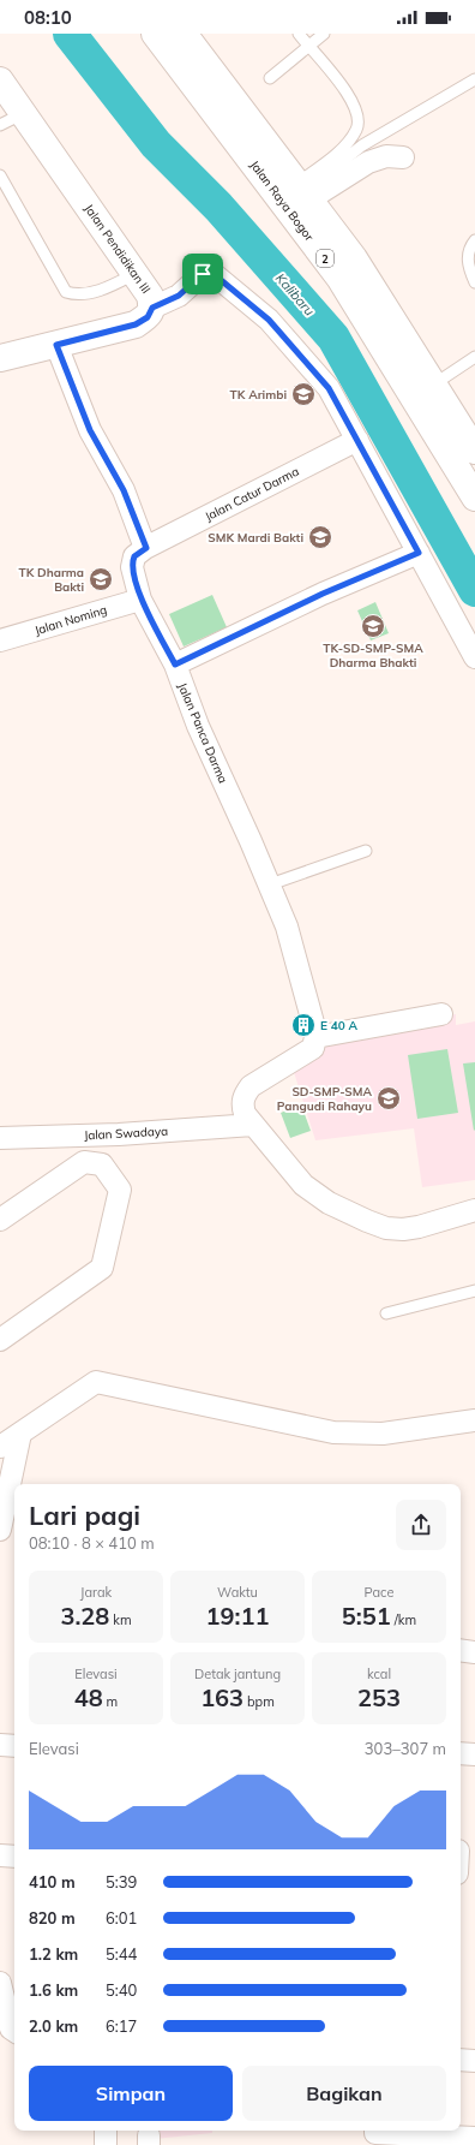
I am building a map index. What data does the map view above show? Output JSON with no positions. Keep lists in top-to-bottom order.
{
  "streets": {
    "main road": ["Jalan Raya Bogor", "Jalan Pendidikan III", "2"],
    "street": [
      "Jalan Catur Darma",
      "Jalan Noming",
      "Jalan Panca Darma",
      "Jalan Swadaya"
    ]
  },
  "crossings": [
    ["Jalan Catur Darma", "Jalan Panca Darma"],
    ["Jalan Noming", "Jalan Panca Darma"]
  ],
  "water": ["Kalibaru"],
  "places": {
    "school or university": [
      "TK Arimbi",
      "SMK Mardi Bakti",
      "TK Dharma Bakti",
      "TK-SD-SMP-SMA Dharma Bhakti",
      "SD-SMP-SMA Pangudi Rahayu"
    ],
    "building": ["E 40 A"]
  },
  "page": {
    "status": "08:10",
    "heading": ["Lari pagi", "08:10 · 8 × 410 m"],
    "stats": [
      ["Jarak", "3.28 km"],
      ["Waktu", "19:11"],
      ["Pace", "5:51 /km"],
      ["Elevasi", "48 m"],
      ["Detak jantung", "163 bpm"],
      ["kcal", "253"]
    ],
    "chart": ["Elevasi", "303–307 m"],
    "list": [
      {
        "name": "410 m",
        "note": "5:39"
      },
      {
        "name": "820 m",
        "note": "6:01"
      },
      {
        "name": "1.2 km",
        "note": "5:44"
      },
      {
        "name": "1.6 km",
        "note": "5:40"
      },
      {
        "name": "2.0 km",
        "note": "6:17"
      }
    ],
    "buttons": ["Simpan", "Bagikan"]
  }
}
